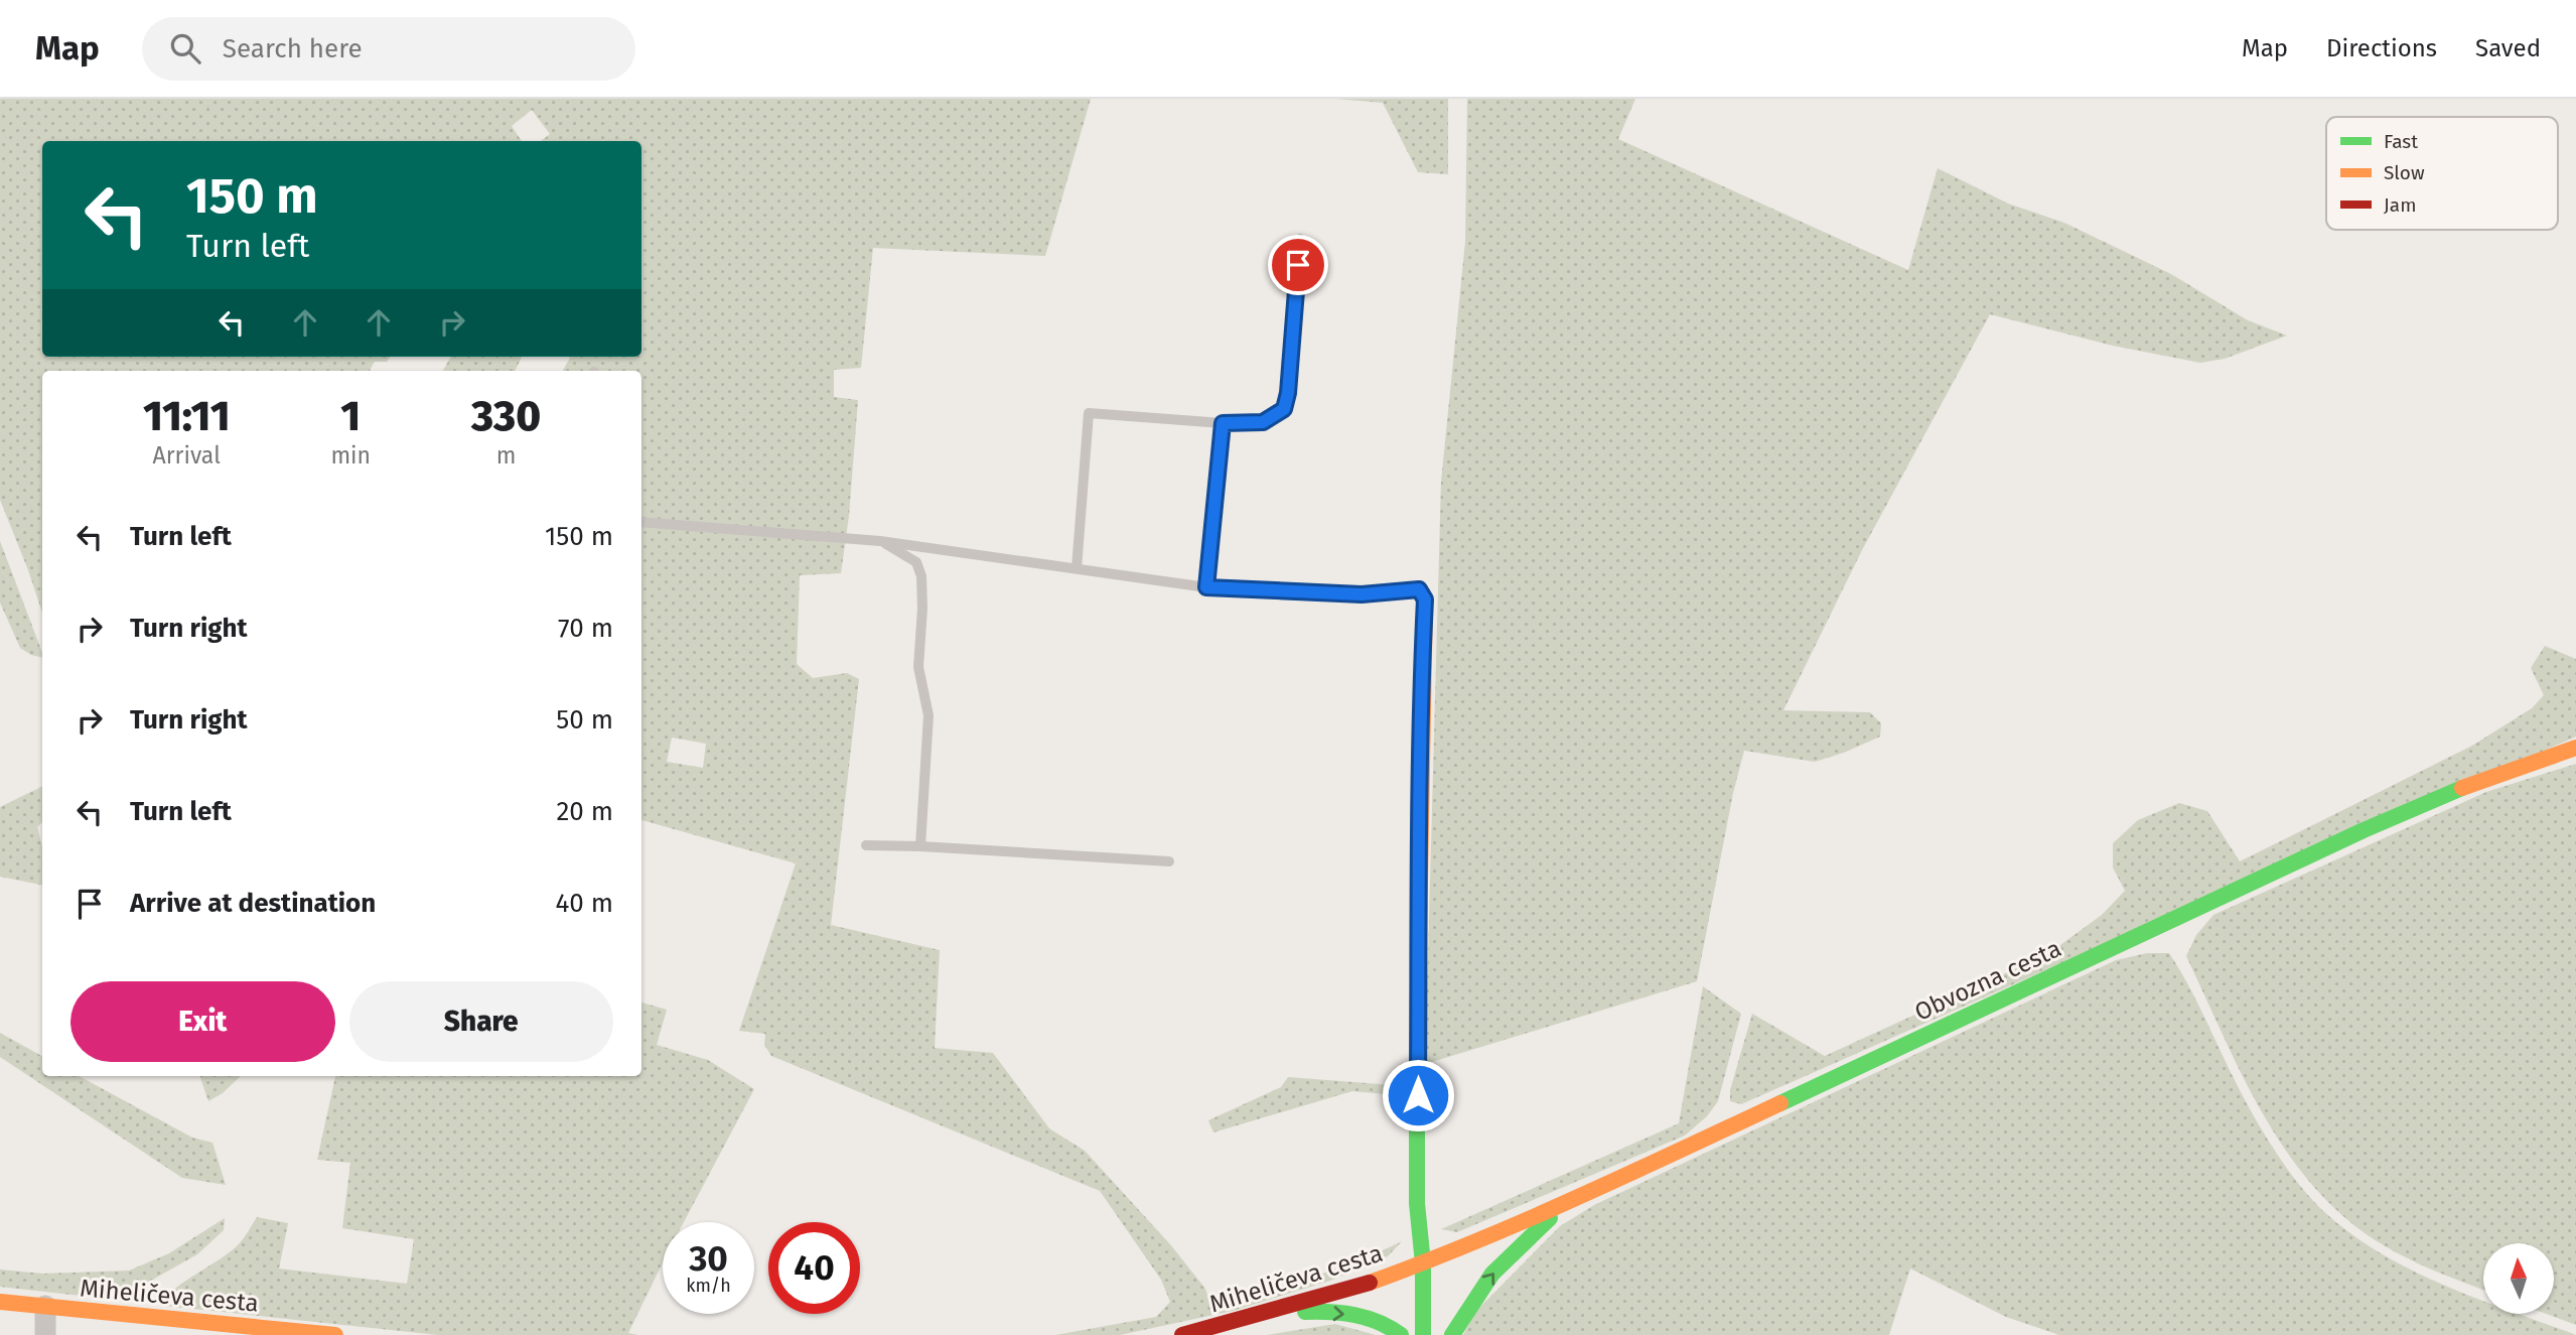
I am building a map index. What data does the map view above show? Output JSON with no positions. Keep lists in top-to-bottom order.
{
  "streets": {
    "street": ["Obvozna cesta", "Miheličeva cesta"]
  },
  "crossings": [
    ["Obvozna cesta", "Miheličeva cesta"]
  ],
  "legend": ["Fast", "Slow", "Jam"],
  "north": "top",
  "page": {
    "header": "Map",
    "search": "Search here",
    "nav": ["Map", "Directions", "Saved"],
    "turn": ["150 m", "Turn left"],
    "eta": [
      "11:11",
      "Arrival",
      "1",
      "min",
      "330",
      "m"
    ],
    "list": [
      {
        "name": "Turn left",
        "value": "150 m"
      },
      {
        "name": "Turn right",
        "value": "70 m"
      },
      {
        "name": "Turn right",
        "value": "50 m"
      },
      {
        "name": "Turn left",
        "value": "20 m"
      },
      {
        "name": "Arrive at destination",
        "value": "40 m"
      }
    ],
    "buttons": ["Exit", "Share"],
    "speed": "30 km/h",
    "limit": "40"
  }
}
